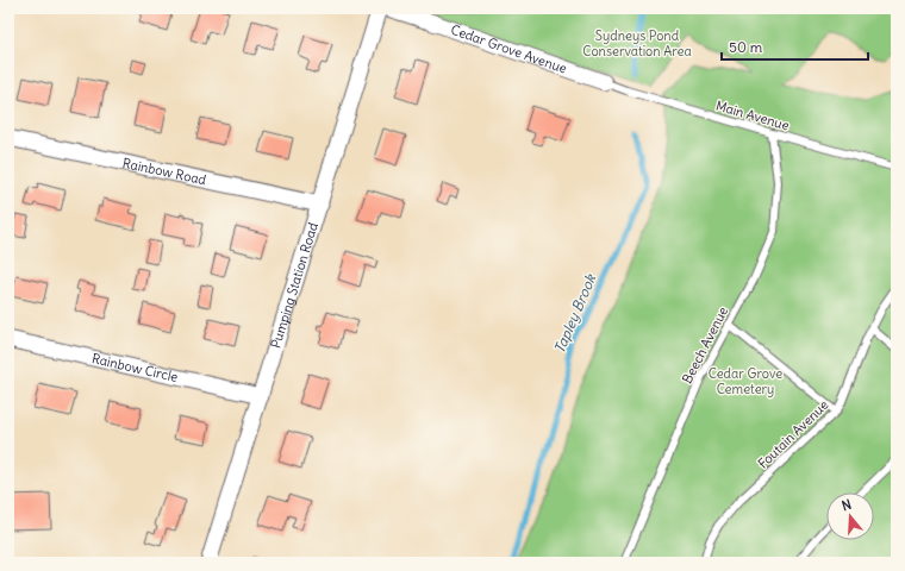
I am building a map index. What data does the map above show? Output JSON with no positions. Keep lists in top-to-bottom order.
{
  "streets": {
    "street": [
      "Cedar Grove Avenue",
      "Rainbow Road",
      "Pumping Station Road",
      "Rainbow Circle"
    ],
    "lane": ["Main Avenue", "Beech Avenue", "Foutain Avenue"]
  },
  "crossings": [
    ["Cedar Grove Avenue", "Main Avenue"],
    ["Main Avenue", "Beech Avenue"],
    ["Rainbow Road", "Pumping Station Road"],
    ["Pumping Station Road", "Rainbow Circle"]
  ],
  "water": ["Tapley Brook"],
  "parks": ["Sydneys Pond Conservation Area", "Cedar Grove Cemetery"],
  "scale_bar": "50 m",
  "north": "top"
}
